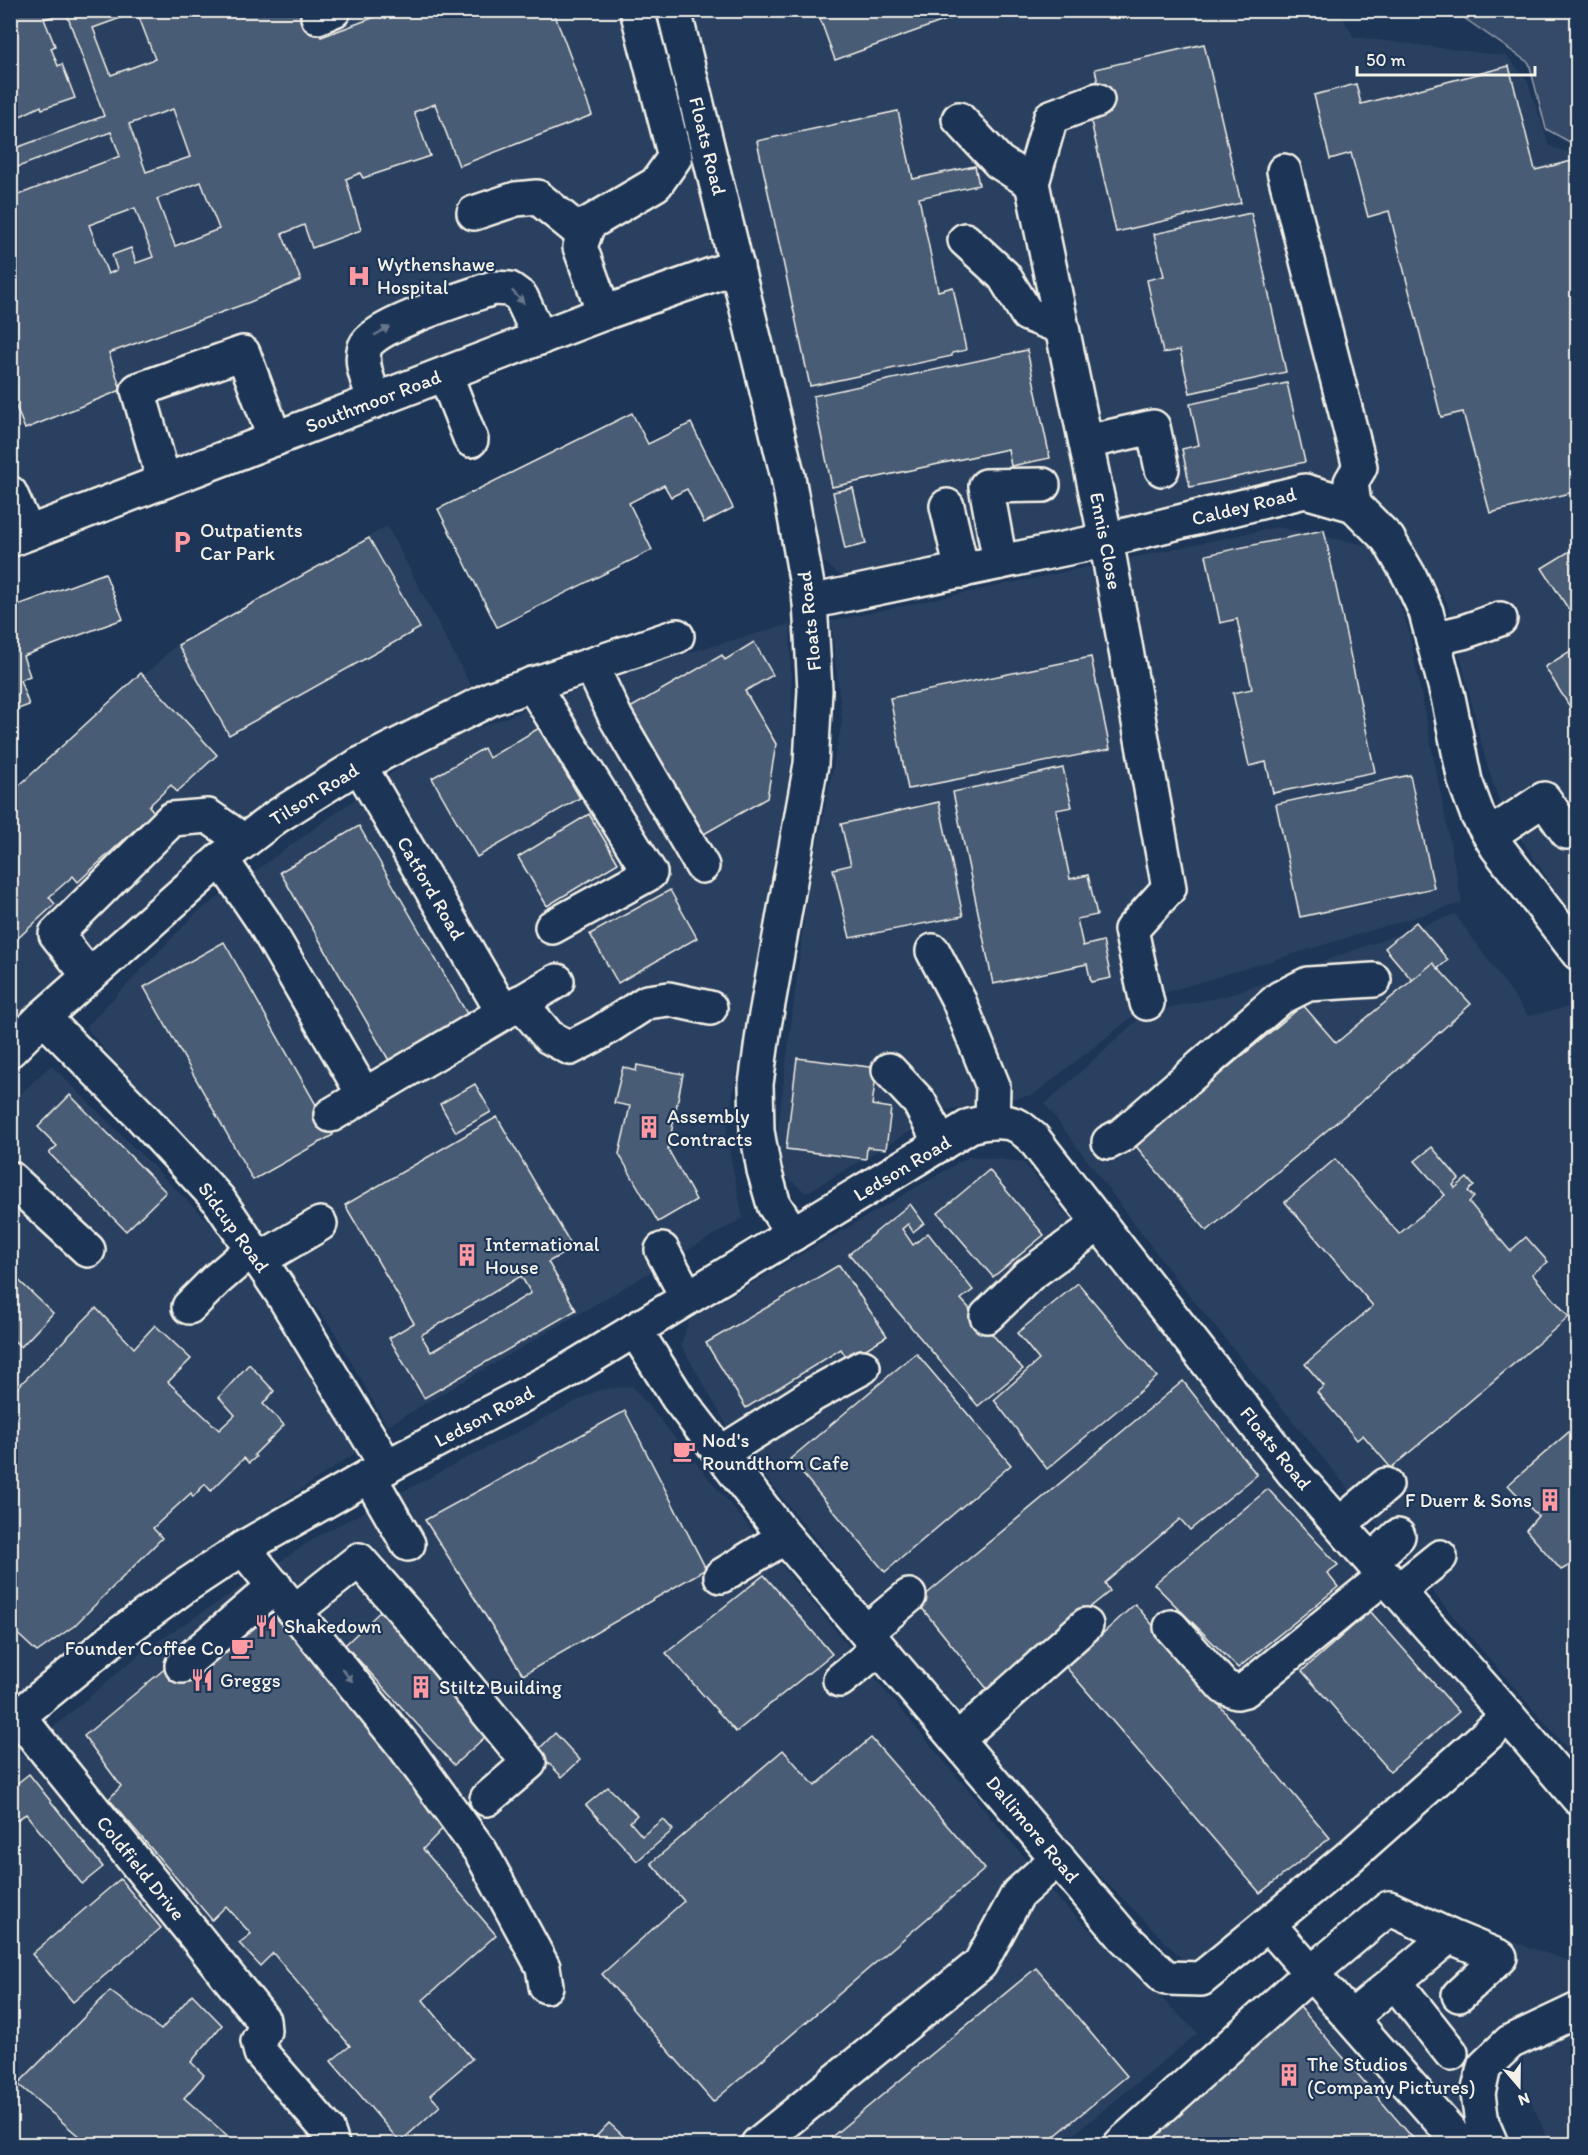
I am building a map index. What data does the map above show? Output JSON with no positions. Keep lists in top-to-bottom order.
{
  "streets": {
    "street": [
      "Floats Road",
      "Southmoor Road",
      "Caldey Road",
      "Ennis Close",
      "Tilson Road",
      "Catford Road",
      "Ledson Road",
      "Sidcup Road",
      "Dallimore Road",
      "Coldfield Drive"
    ]
  },
  "crossings": [
    ["Floats Road", "Southmoor Road"],
    ["Floats Road", "Caldey Road"],
    ["Floats Road", "Ledson Road"],
    ["Floats Road", "Dallimore Road"],
    ["Caldey Road", "Ennis Close"],
    ["Tilson Road", "Catford Road"],
    ["Tilson Road", "Sidcup Road"],
    ["Ledson Road", "Sidcup Road"],
    ["Ledson Road", "Dallimore Road"],
    ["Ledson Road", "Coldfield Drive"]
  ],
  "places": {
    "hospital": ["Wythenshawe Hospital"],
    "parking": ["Outpatients Car Park"],
    "building": [
      "Assembly Contracts",
      "International House",
      "F Duerr & Sons",
      "Stiltz Building",
      "The Studios (Company Pictures)"
    ],
    "cafe": ["Nod's Roundthorn Cafe", "Founder Coffee Co"],
    "restaurant": ["Shakedown", "Greggs"]
  },
  "scale_bar": "50 m",
  "north": "bottom"
}
